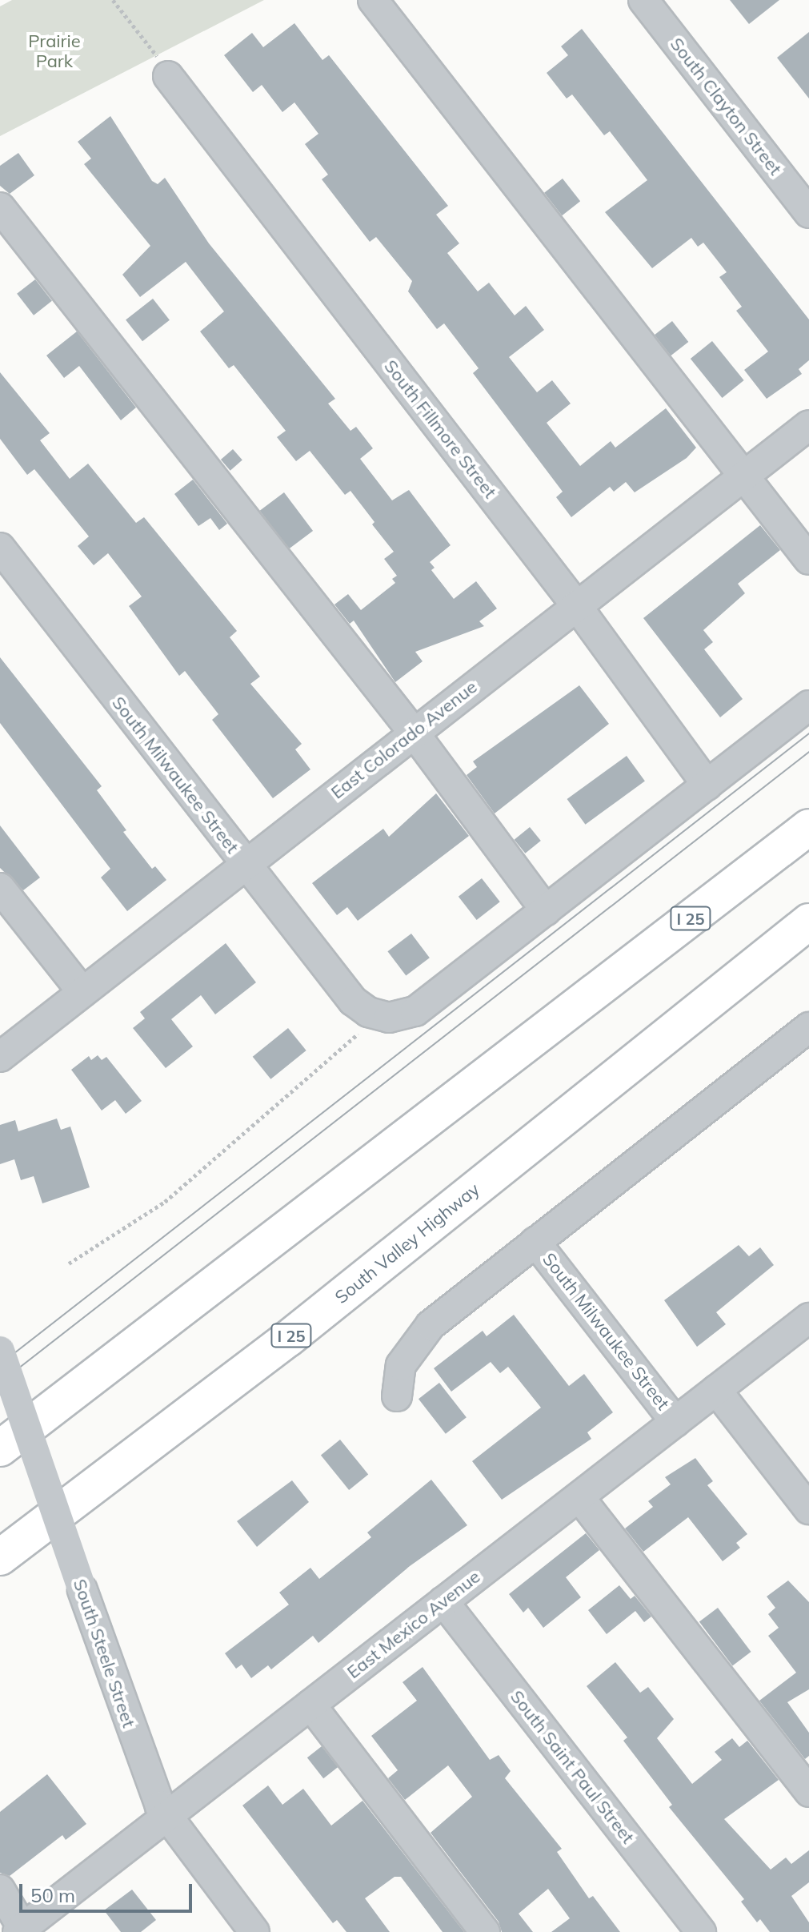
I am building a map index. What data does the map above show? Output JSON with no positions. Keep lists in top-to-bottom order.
{
  "streets": {
    "highway": ["I 25", "South Valley Highway"],
    "street": [
      "South Clayton Street",
      "South Fillmore Street",
      "East Colorado Avenue",
      "South Milwaukee Street",
      "East Mexico Avenue",
      "South Steele Street",
      "South Saint Paul Street"
    ]
  },
  "crossings": [
    ["South Fillmore Street", "East Colorado Avenue"],
    ["East Colorado Avenue", "South Milwaukee Street"],
    ["South Milwaukee Street", "East Mexico Avenue"],
    ["East Mexico Avenue", "South Steele Street"],
    ["East Mexico Avenue", "South Saint Paul Street"]
  ],
  "parks": ["Prairie Park"],
  "scale_bar": "50 m"
}
